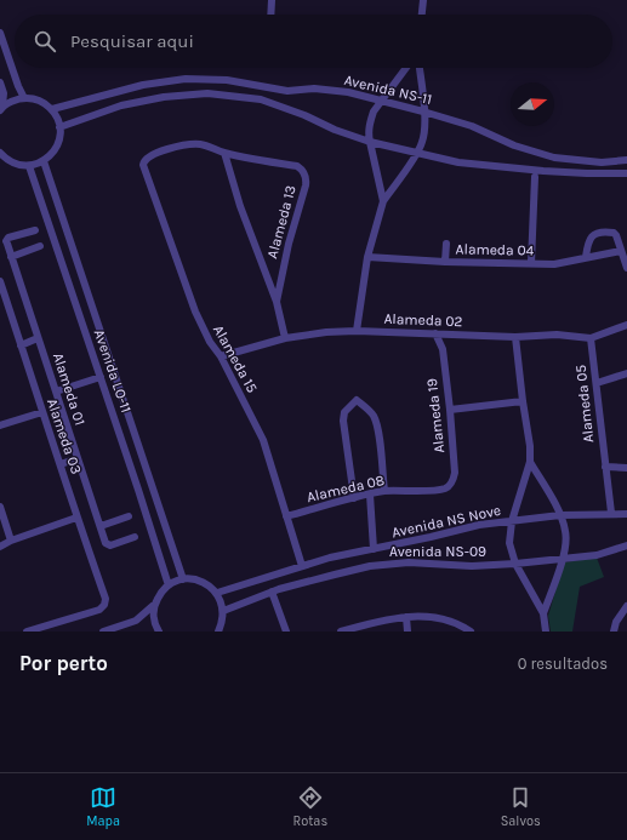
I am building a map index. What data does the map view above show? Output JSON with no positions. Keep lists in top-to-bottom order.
{
  "streets": {
    "street": [
      "Avenida NS-11",
      "Alameda 13",
      "Alameda 04",
      "Alameda 02",
      "Alameda 15",
      "Avenida LO-11",
      "Alameda 01",
      "Alameda 05",
      "Alameda 19",
      "Alameda 03",
      "Alameda 08",
      "Avenida NS Nove",
      "Avenida NS-09"
    ]
  },
  "crossings": [
    ["Alameda 13", "Alameda 02"],
    ["Alameda 13", "Alameda 15"],
    ["Alameda 02", "Alameda 15"],
    ["Alameda 02", "Alameda 05"],
    ["Alameda 02", "Alameda 19"],
    ["Alameda 15", "Alameda 08"],
    ["Alameda 15", "Avenida NS Nove"],
    ["Alameda 05", "Avenida NS Nove"],
    ["Alameda 19", "Alameda 08"]
  ],
  "north": "right",
  "page": {
    "search": "Pesquisar aqui",
    "heading": ["Por perto", "0 resultados"],
    "nav": ["Mapa", "Rotas", "Salvos"]
  }
}
